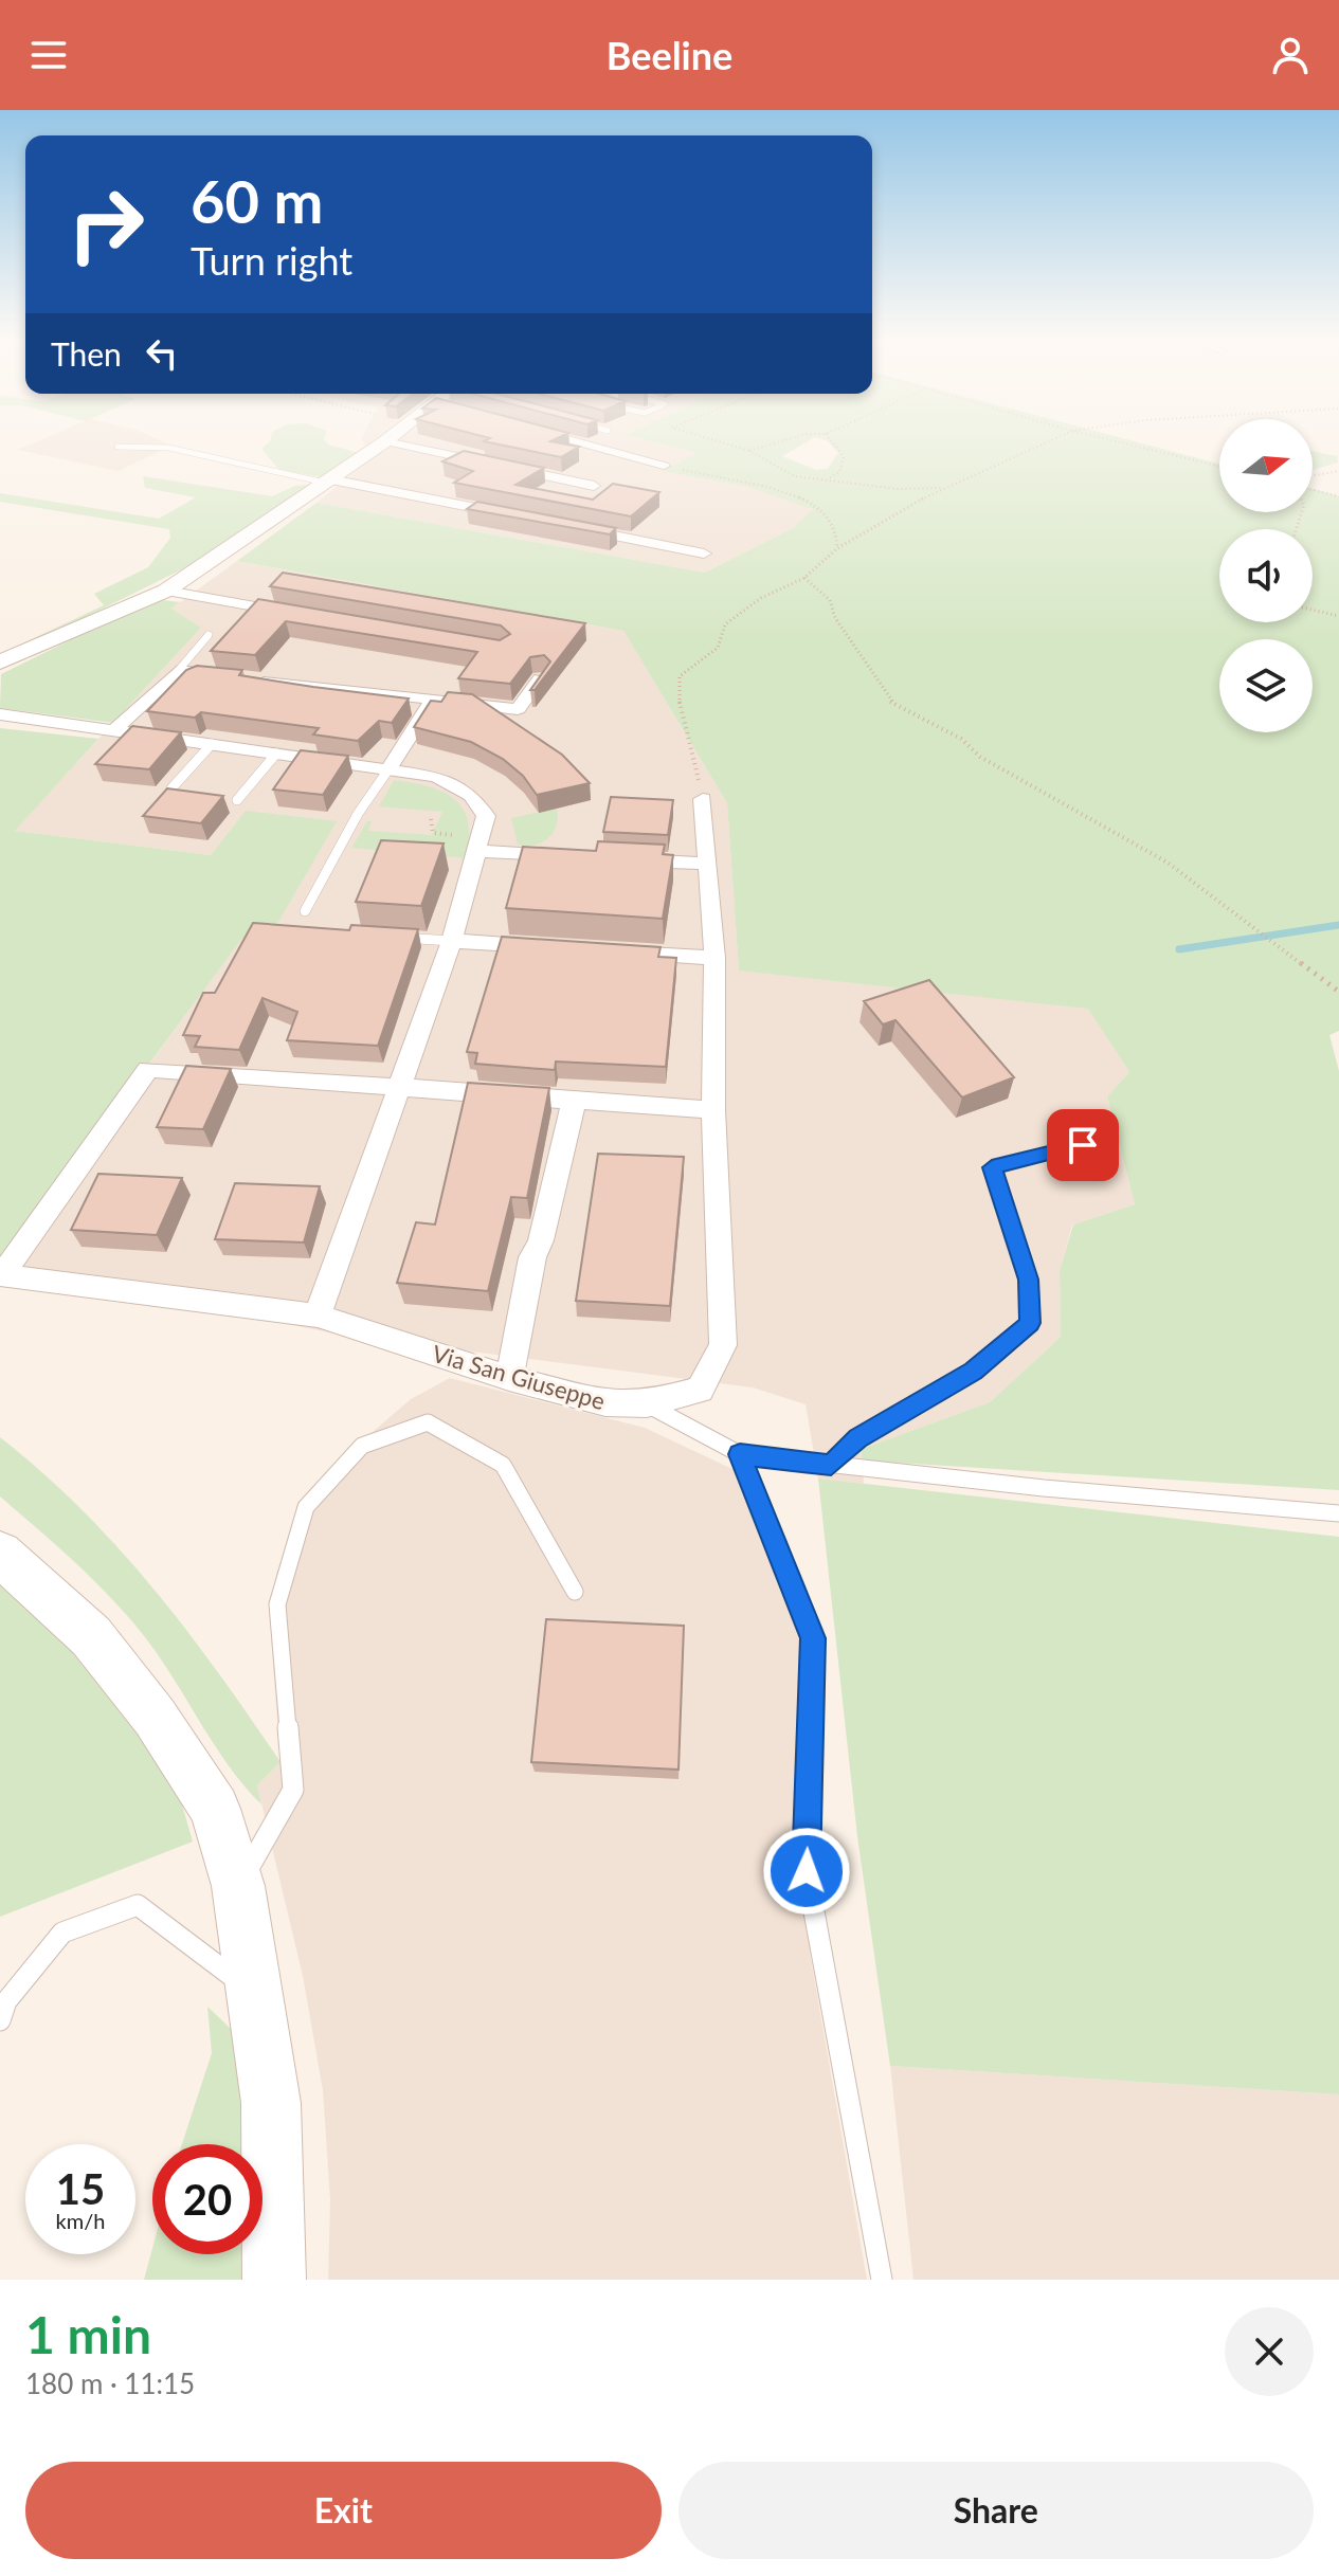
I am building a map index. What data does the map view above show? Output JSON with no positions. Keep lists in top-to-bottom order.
{
  "streets": {
    "street": ["Via San Giuseppe"]
  },
  "north": "right",
  "page": {
    "header": "Beeline",
    "turn": ["60 m", "Turn right"],
    "then": "Then",
    "speed": "15 km/h",
    "limit": "20",
    "heading": ["1 min", "180 m · 11:15"],
    "buttons": ["Exit", "Share"]
  }
}
